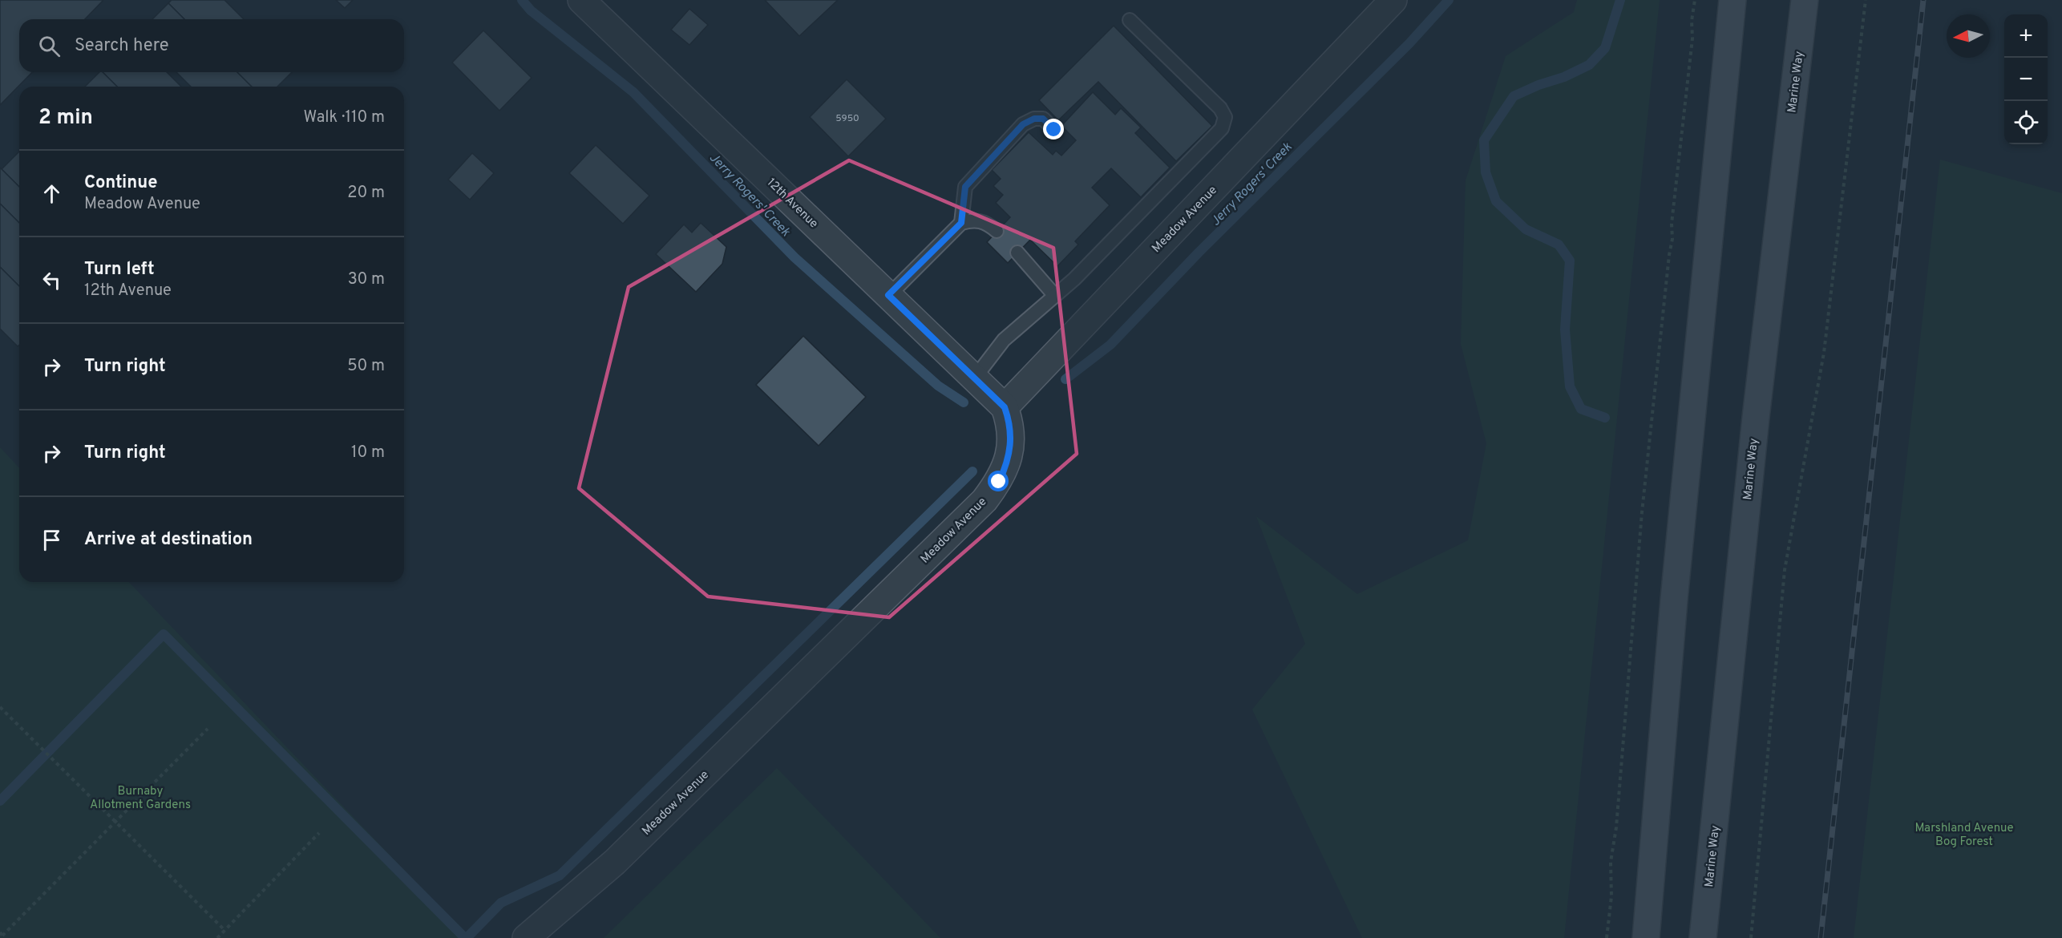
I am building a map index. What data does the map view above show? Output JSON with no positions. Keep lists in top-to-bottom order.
{
  "streets": {
    "main road": ["Marine Way"],
    "street": ["12th Avenue", "Meadow Avenue"]
  },
  "crossings": [
    ["12th Avenue", "Meadow Avenue"]
  ],
  "water": ["Jerry Rogers' Creek"],
  "parks": ["Burnaby Allotment Gardens", "Marshland Avenue Bog Forest"],
  "house_numbers": ["5950"],
  "north": "left",
  "page": {
    "map_buttons": ["+", "−"],
    "search": "Search here",
    "heading": ["2 min", "Walk · 110 m"],
    "list": [
      ["Continue", "Meadow Avenue", "20 m"],
      ["Turn left", "12th Avenue", "30 m"],
      ["Turn right", "50 m"],
      ["Turn right", "10 m"],
      "Arrive at destination"
    ]
  }
}
